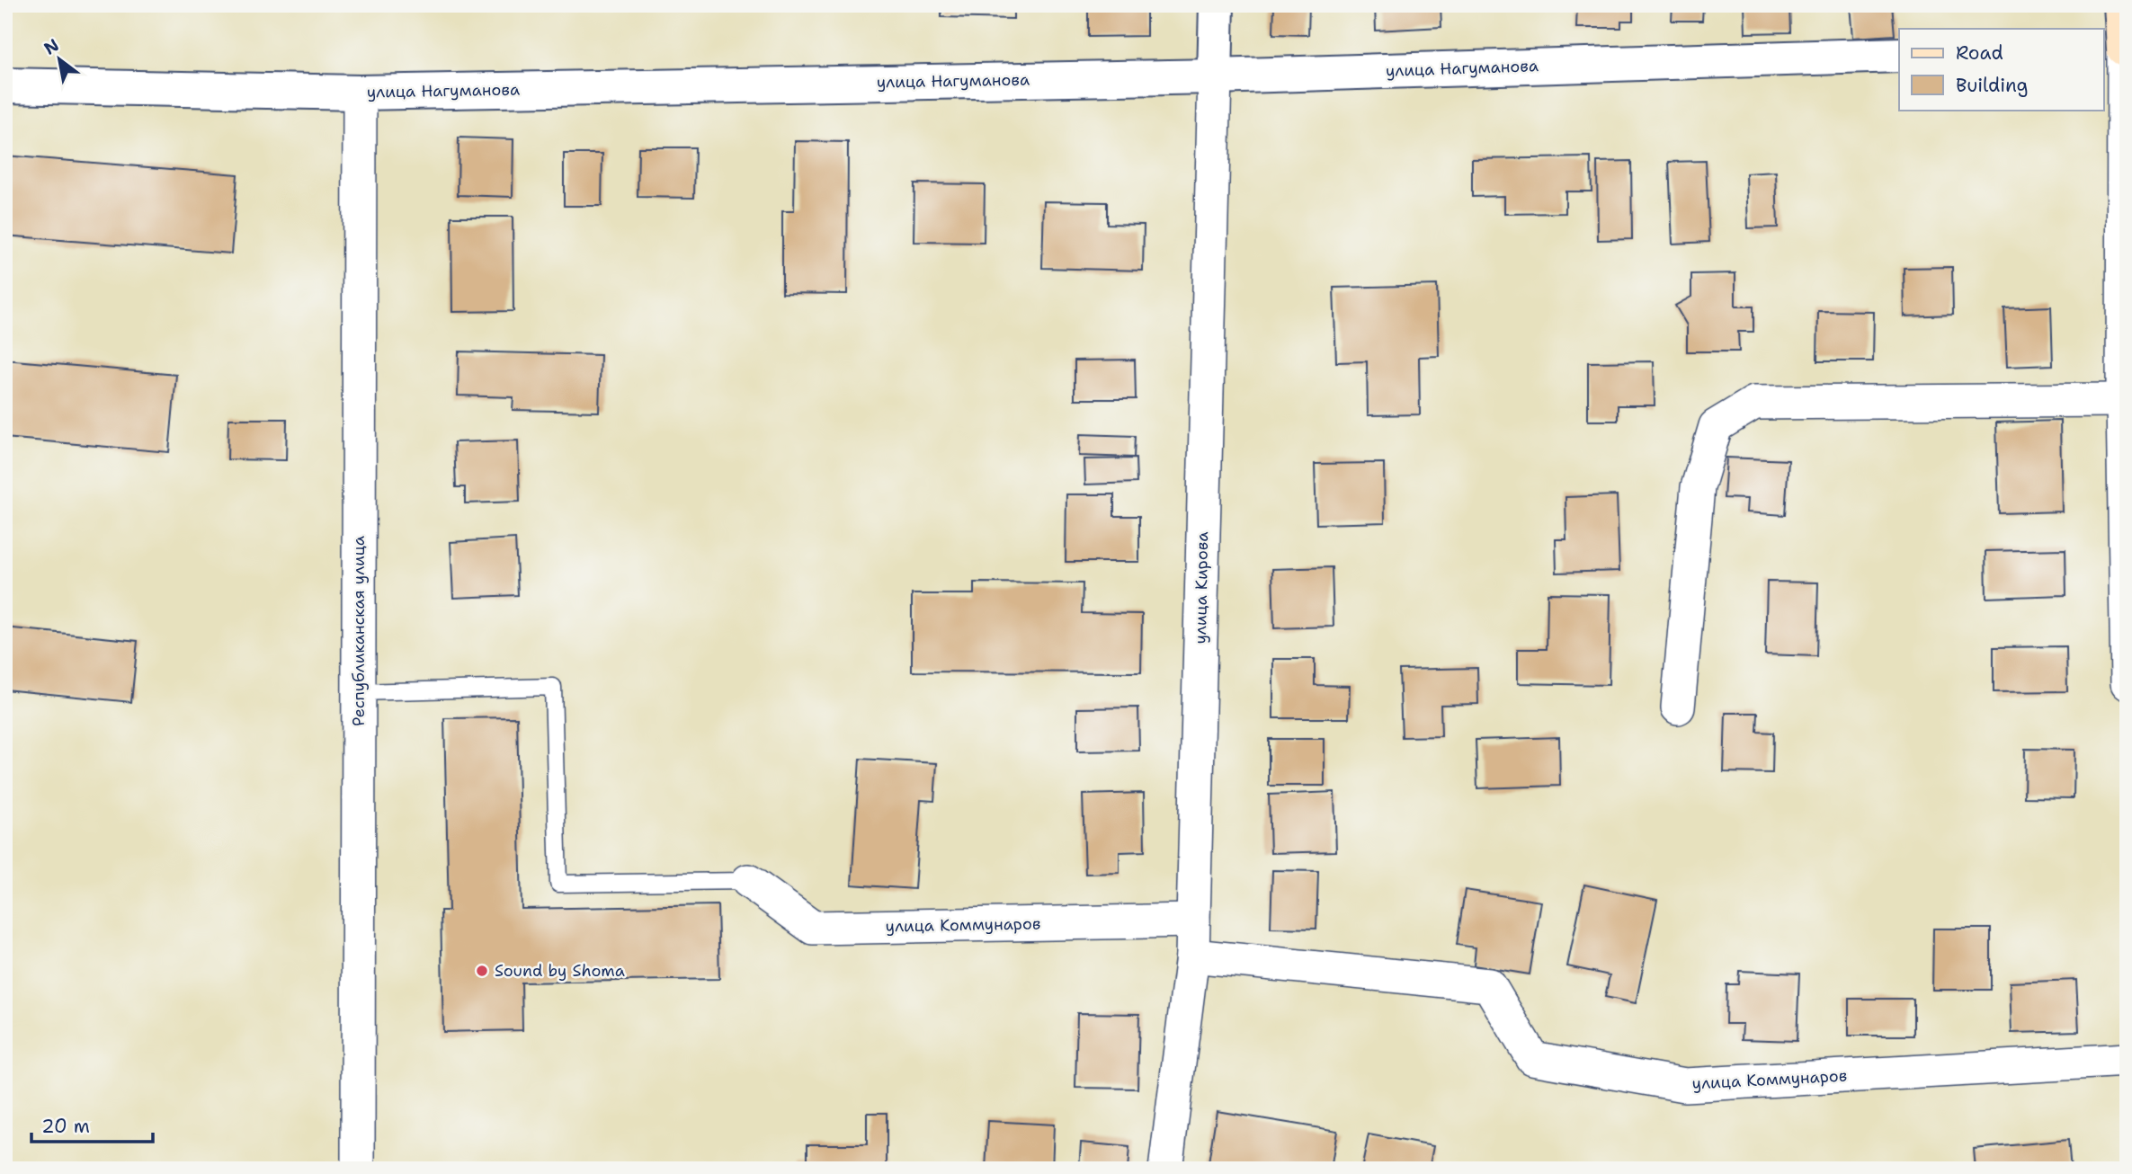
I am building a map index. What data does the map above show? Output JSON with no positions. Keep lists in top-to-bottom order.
{
  "streets": {
    "street": [
      "улица Нагуманова",
      "улица Кирова",
      "Республиканская улица",
      "улица Коммунаров"
    ]
  },
  "crossings": [
    ["улица Нагуманова", "улица Кирова"],
    ["улица Нагуманова", "Республиканская улица"],
    ["улица Кирова", "улица Коммунаров"]
  ],
  "places": ["Sound by Shoma"],
  "legend": ["Road", "Building"],
  "scale_bar": "20 m",
  "north": "top left"
}
